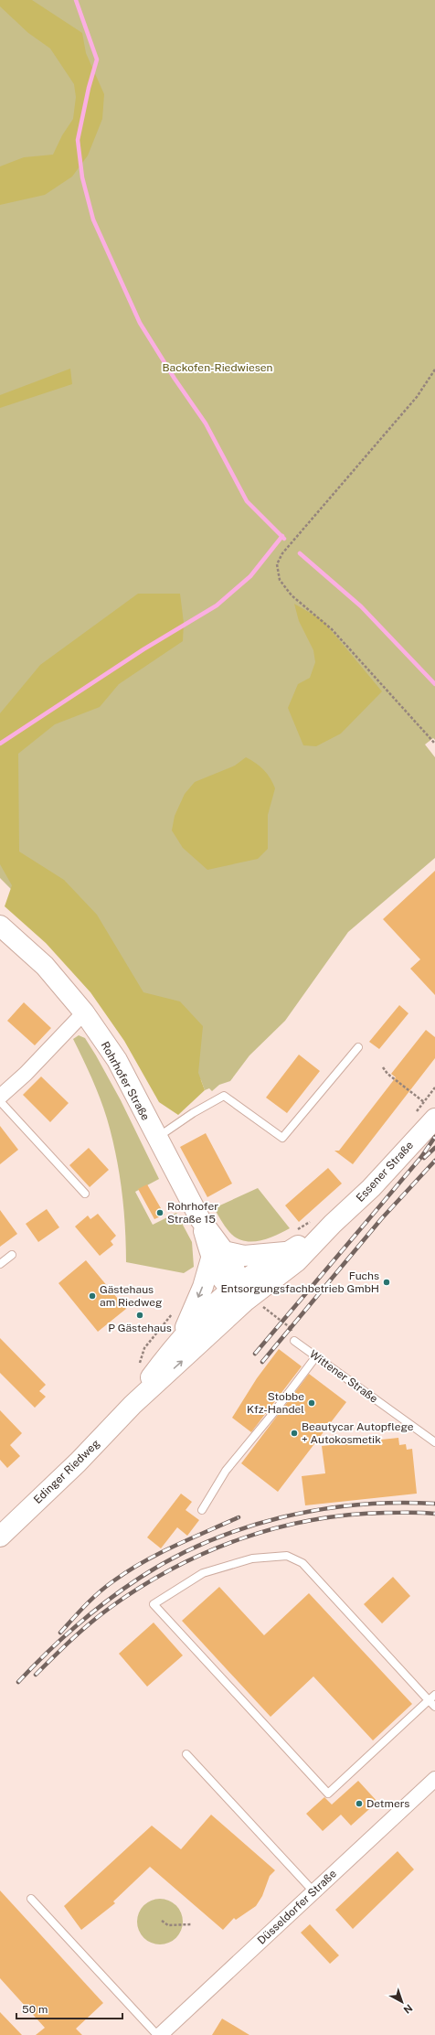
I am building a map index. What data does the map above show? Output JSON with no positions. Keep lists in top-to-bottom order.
{
  "streets": {
    "main road": ["Rohrhofer Straße", "Essener Straße", "Edinger Riedweg"],
    "street": ["Düsseldorfer Straße"],
    "lane": ["Wittener Straße"]
  },
  "crossings": [
    ["Rohrhofer Straße", "Essener Straße"],
    ["Rohrhofer Straße", "Edinger Riedweg"],
    ["Essener Straße", "Edinger Riedweg"]
  ],
  "parks": ["Backofen-Riedwiesen"],
  "places": [
    "Rohrhofer Straße 15",
    "Fuchs Entsorgungsfachbetrieb GmbH",
    "Gästehaus am Riedweg",
    "P Gästehaus",
    "Stobbe Kfz-Handel",
    "Beautycar Autopflege + Autokosmetik",
    "Detmers"
  ],
  "scale_bar": "50 m",
  "north": "bottom right"
}
